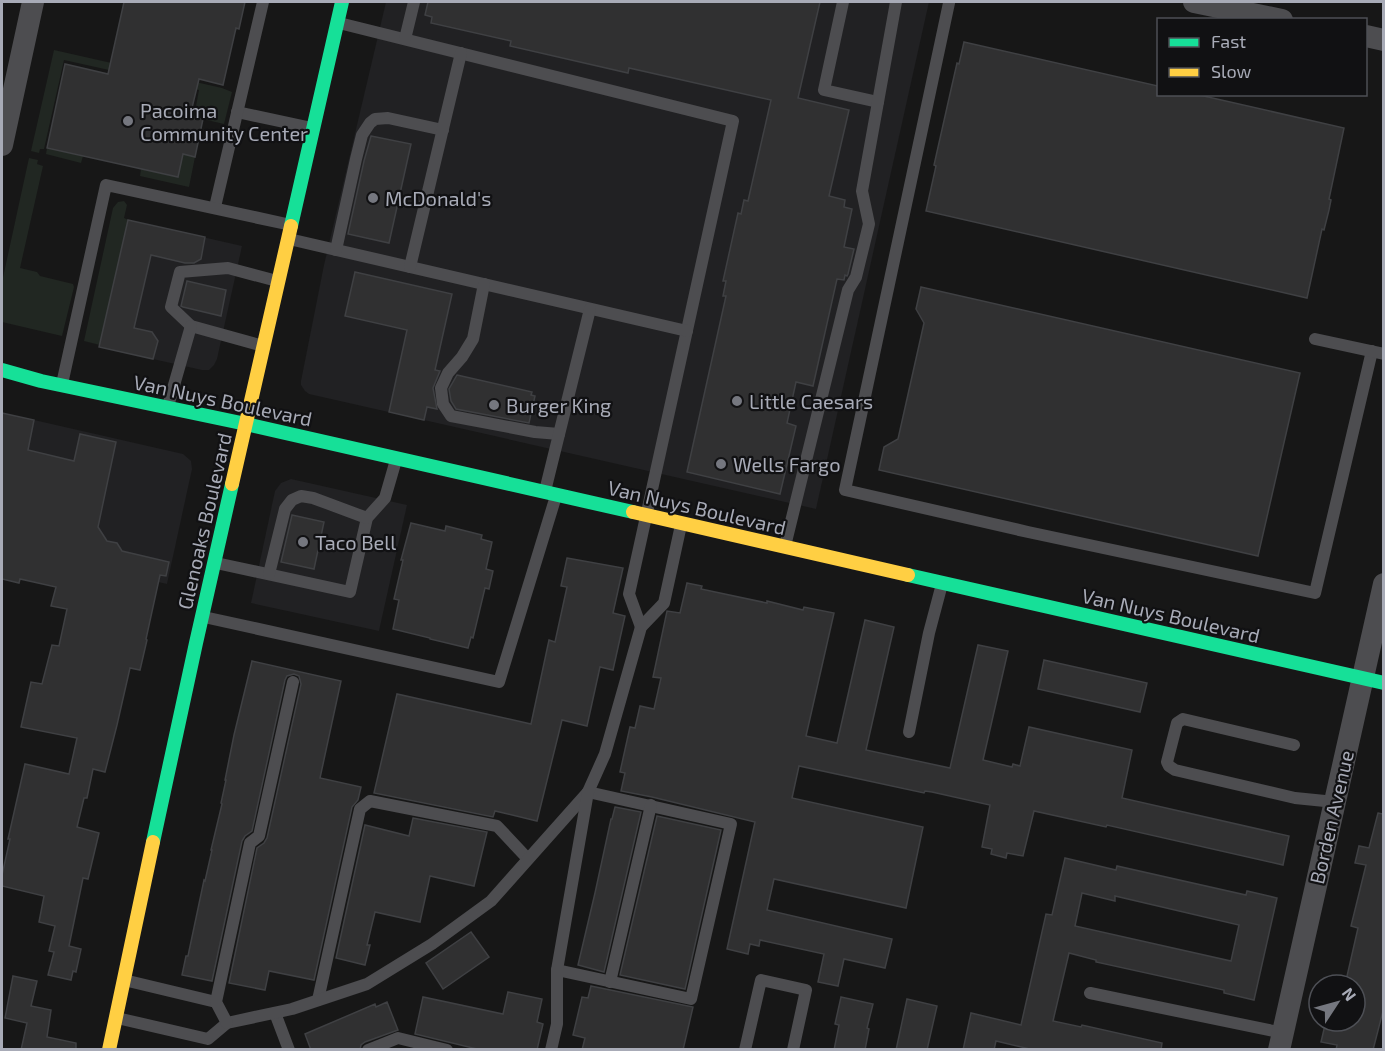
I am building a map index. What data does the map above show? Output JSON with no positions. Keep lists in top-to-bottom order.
{
  "streets": {
    "main road": ["Van Nuys Boulevard", "Glenoaks Boulevard"],
    "street": ["Borden Avenue"]
  },
  "crossings": [
    ["Van Nuys Boulevard", "Glenoaks Boulevard"],
    ["Van Nuys Boulevard", "Borden Avenue"]
  ],
  "places": [
    "Pacoima Community Center",
    "McDonald's",
    "Little Caesars",
    "Burger King",
    "Wells Fargo",
    "Taco Bell"
  ],
  "legend": ["Fast", "Slow"],
  "north": "top right"
}
